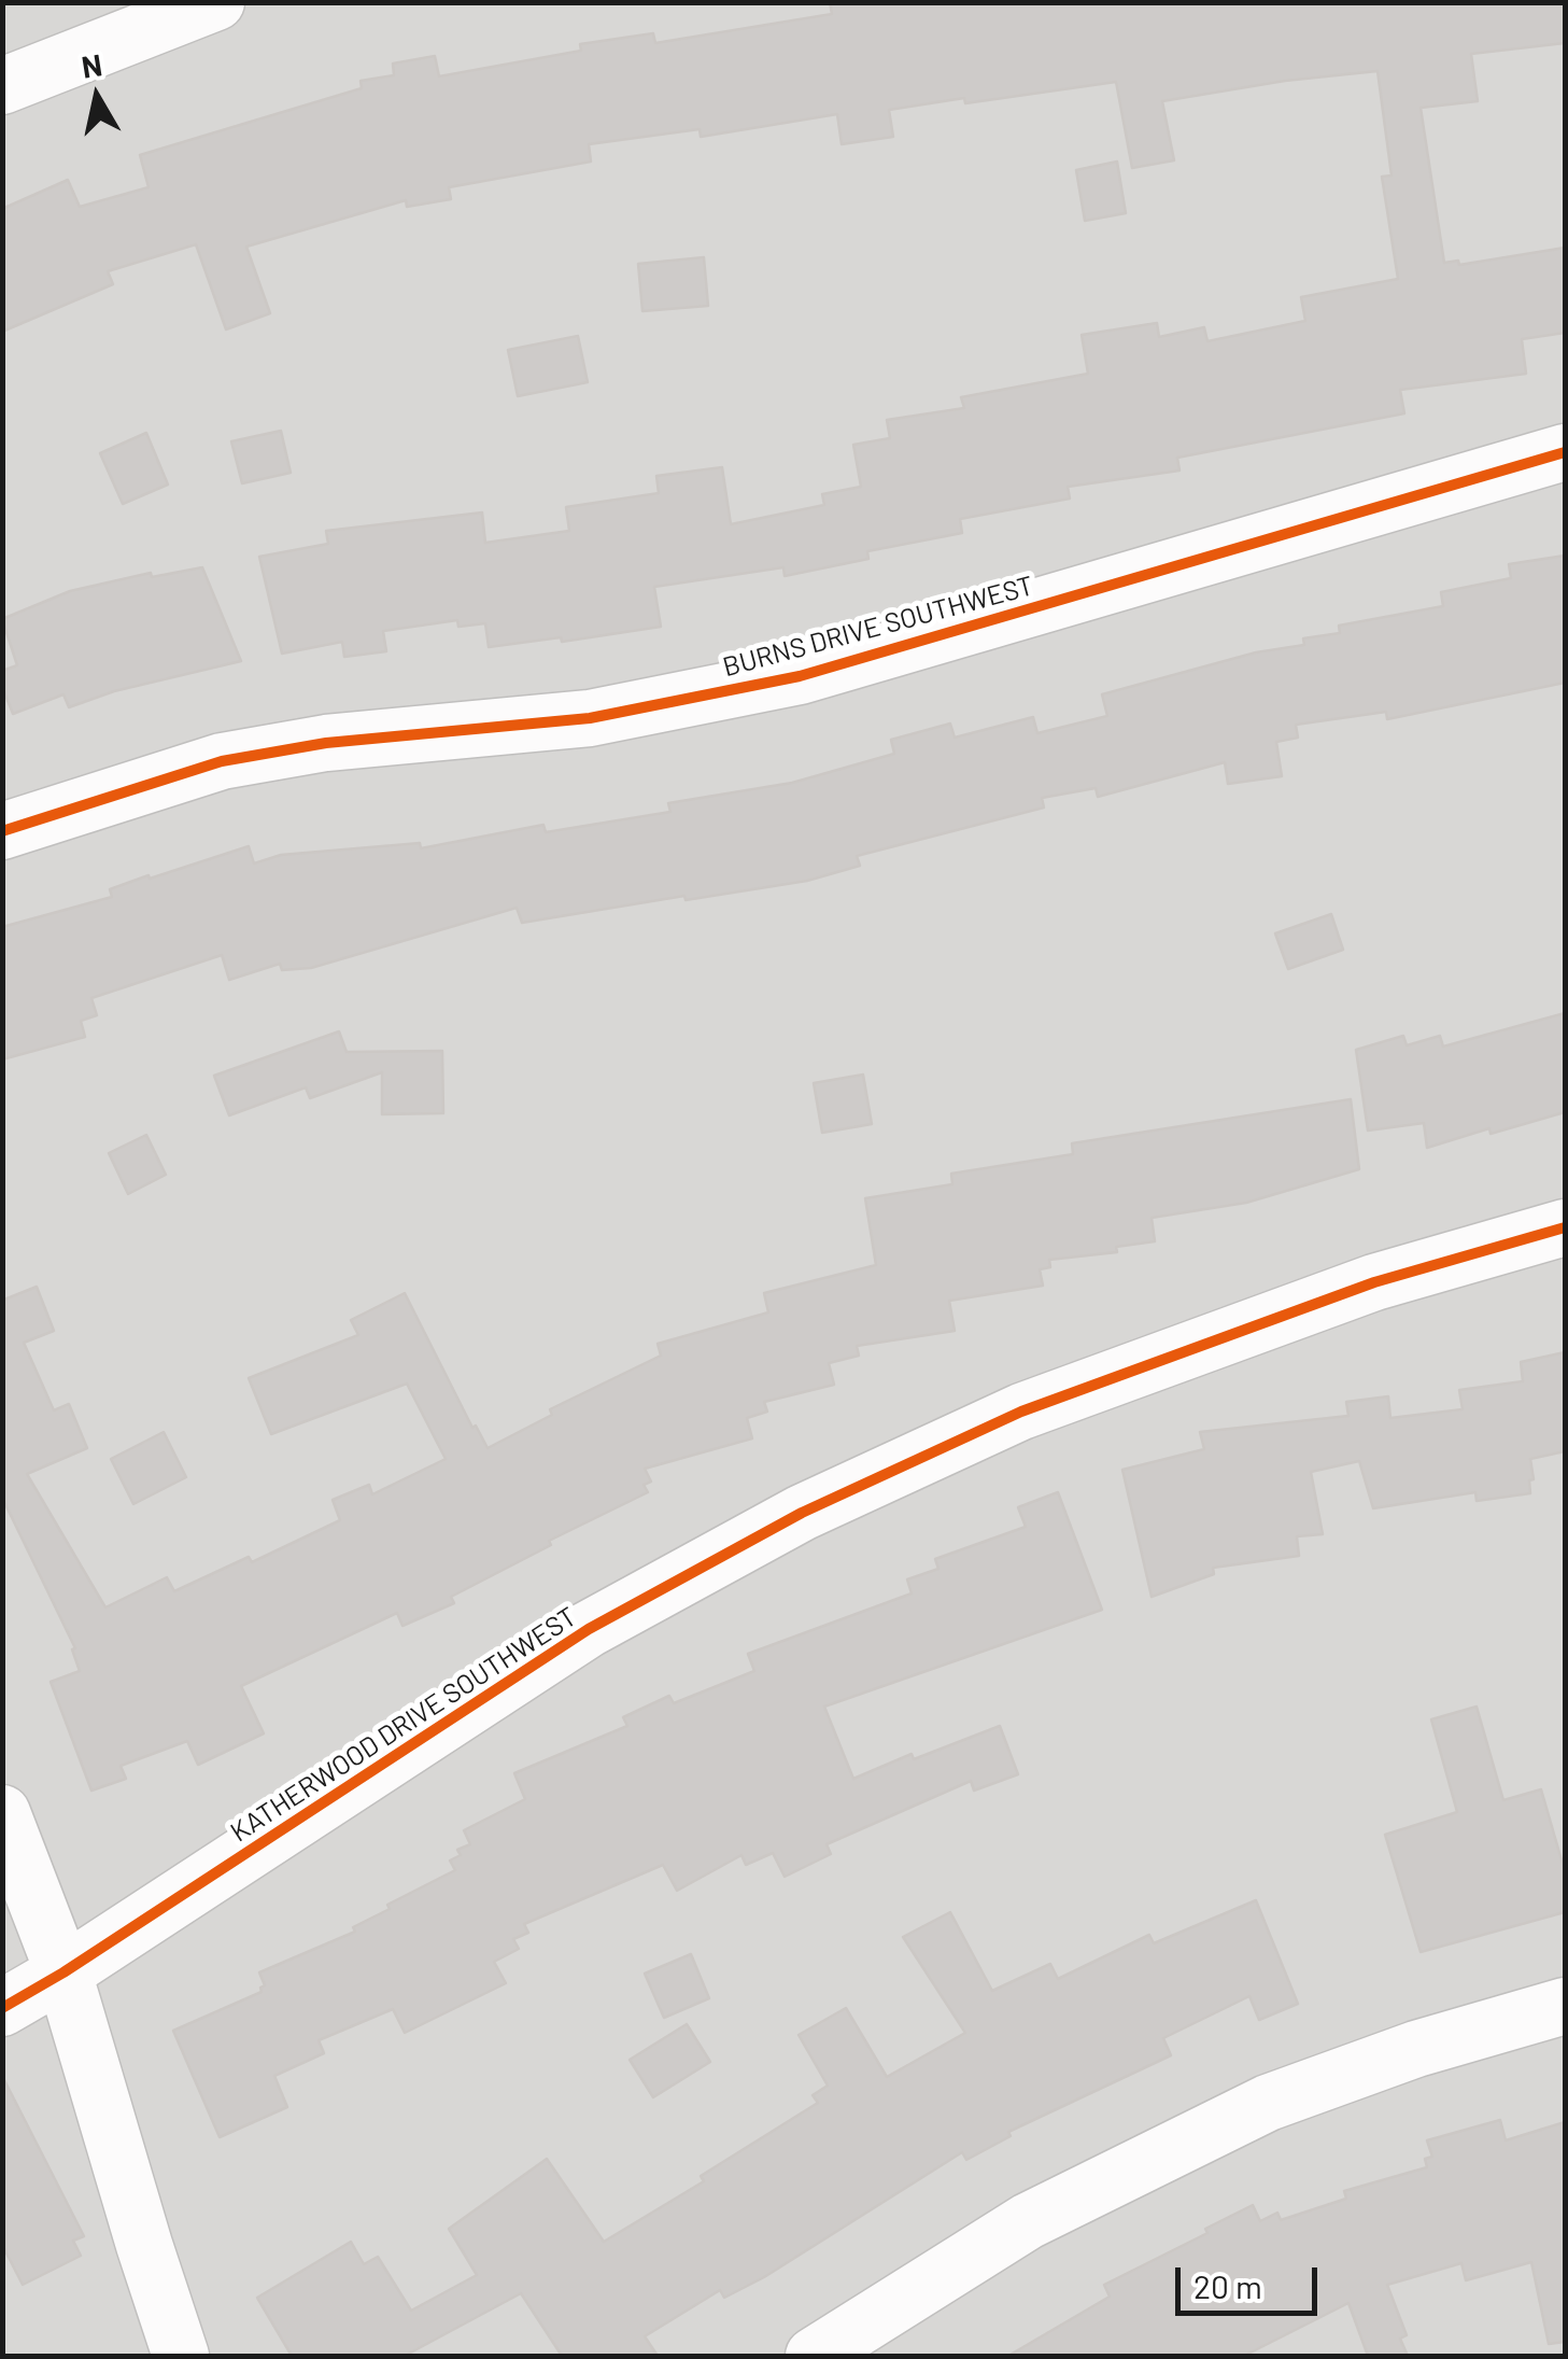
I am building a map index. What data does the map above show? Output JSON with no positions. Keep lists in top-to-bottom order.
{
  "streets": {
    "street": ["BURNS DRIVE SOUTHWEST", "KATHERWOOD DRIVE SOUTHWEST"]
  },
  "scale_bar": "20 m",
  "north": "top"
}
